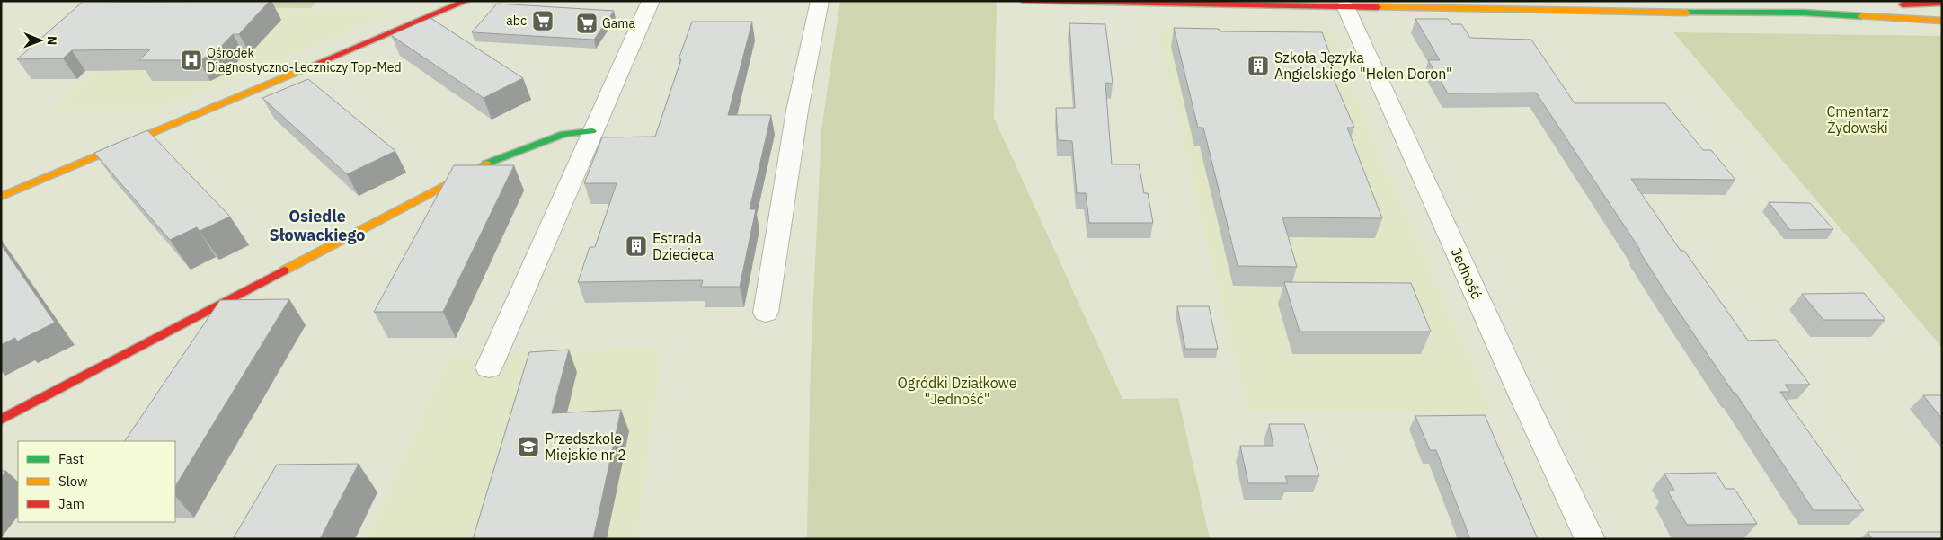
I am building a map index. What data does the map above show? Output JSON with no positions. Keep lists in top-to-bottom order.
{
  "streets": {
    "street": ["Jedność"]
  },
  "districts": ["Osiedle Słowackiego"],
  "parks": ["Cmentarz Żydowski", "Ogródki Działkowe \"Jedność\""],
  "places": {
    "supermarket": ["abc", "Gama"],
    "hospital": ["Ośrodek Diagnostyczno-Leczniczy Top-Med"],
    "building": ["Szkoła Języka Angielskiego \"Helen Doron\"", "Estrada Dziecięca"],
    "school or university": ["Przedszkole Miejskie nr 2"]
  },
  "legend": ["Fast", "Slow", "Jam"],
  "north": "right"
}
